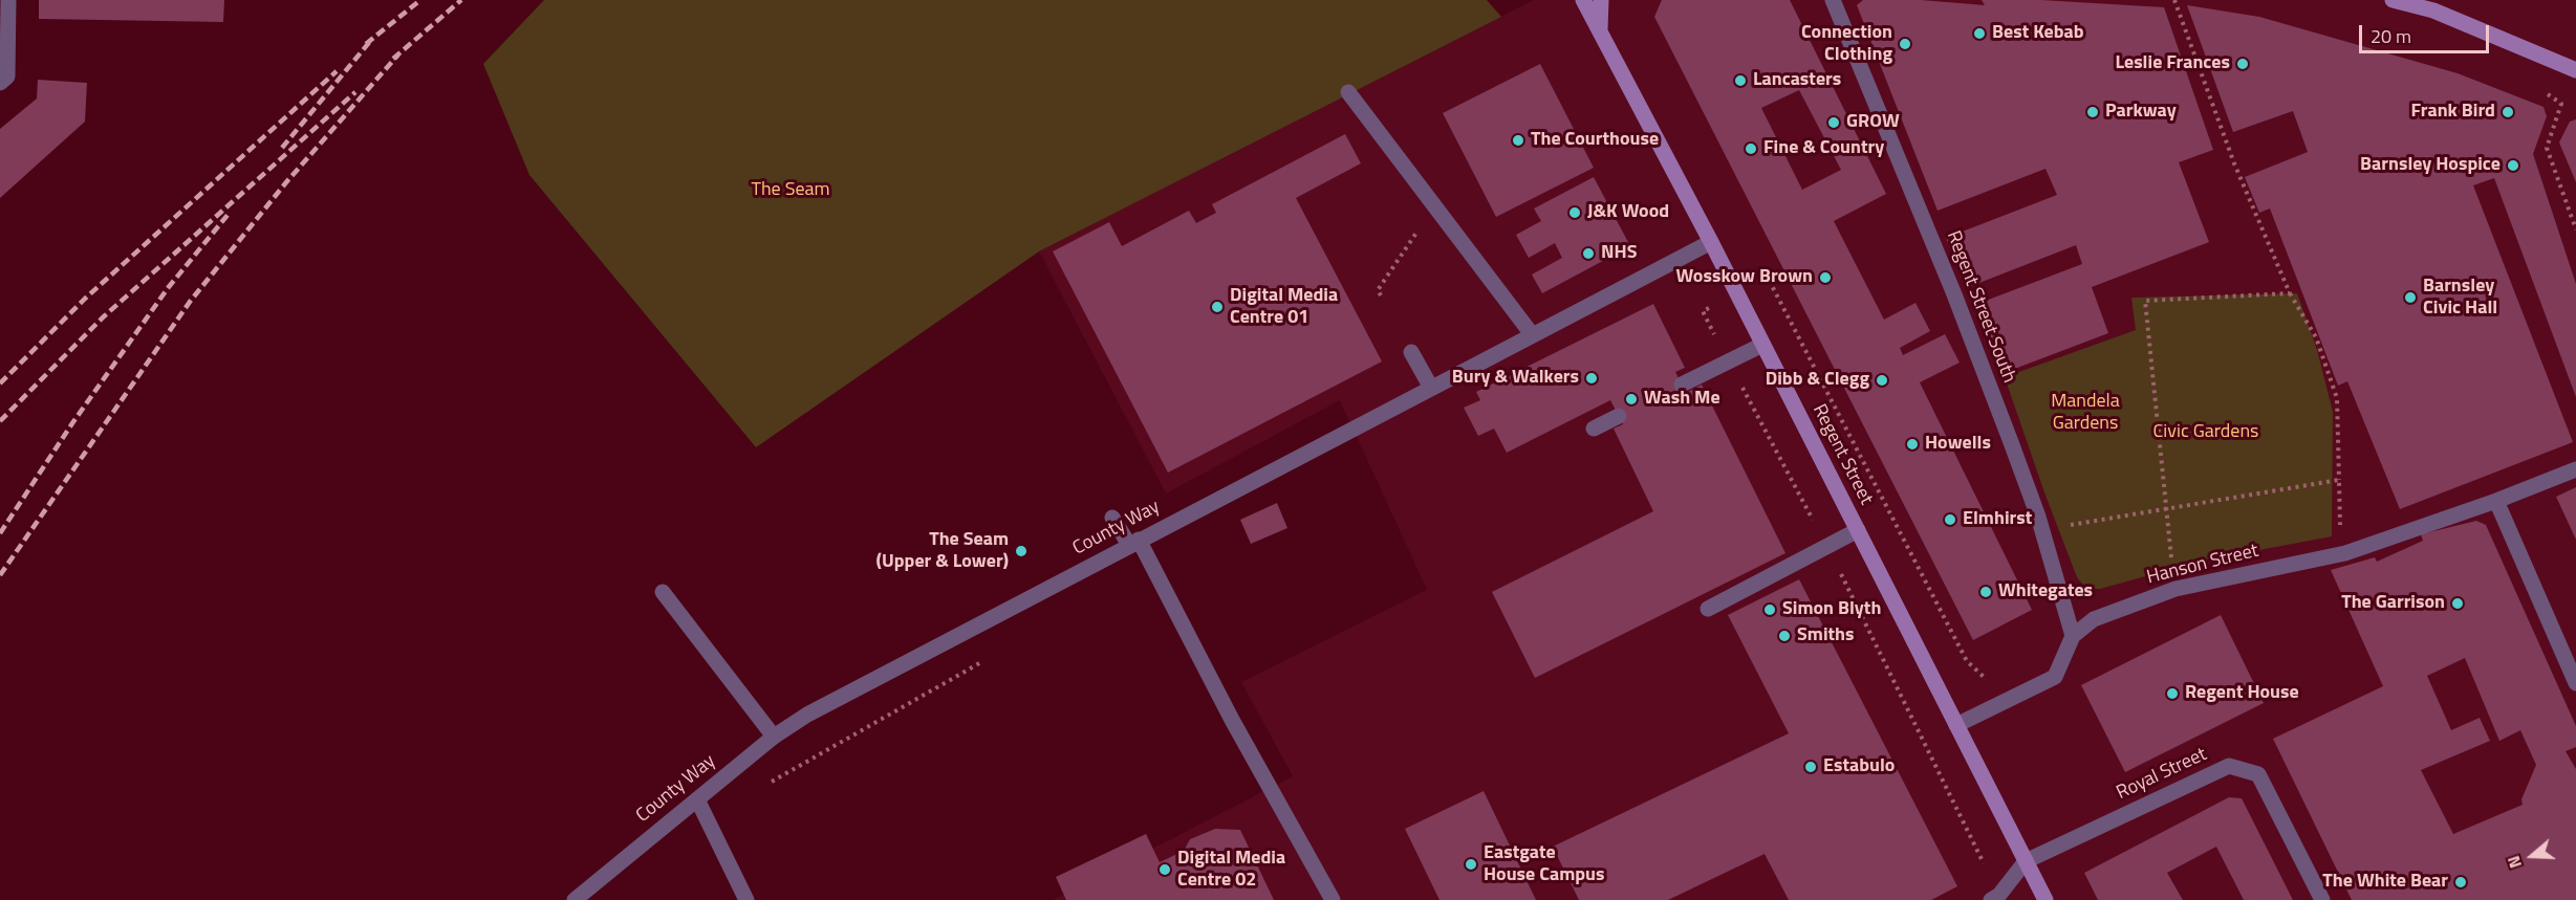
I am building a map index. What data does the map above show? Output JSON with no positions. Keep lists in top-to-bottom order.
{
  "streets": {
    "street": [
      "Regent Street South",
      "Regent Street",
      "County Way",
      "Hanson Street",
      "Royal Street"
    ]
  },
  "crossings": [
    ["Regent Street South", "Hanson Street"],
    ["Regent Street", "County Way"],
    ["Regent Street", "Royal Street"]
  ],
  "parks": ["The Seam", "Mandela Gardens", "Civic Gardens"],
  "places": [
    "Best Kebab",
    "Connection Clothing",
    "Leslie Frances",
    "Lancasters",
    "Parkway",
    "Frank Bird",
    "GROW",
    "The Courthouse",
    "Fine & Country",
    "Barnsley Hospice",
    "J&K Wood",
    "NHS",
    "Wosskow Brown",
    "Barnsley Civic Hall",
    "Digital Media Centre 01",
    "Bury & Walkers",
    "Dibb & Clegg",
    "Wash Me",
    "Howells",
    "Elmhirst",
    "The Seam (Upper & Lower)",
    "Whitegates",
    "The Garrison",
    "Simon Blyth",
    "Smiths",
    "Regent House",
    "Estabulo",
    "Eastgate House Campus",
    "Digital Media Centre 02",
    "The White Bear"
  ],
  "scale_bar": "20 m",
  "north": "left"
}
